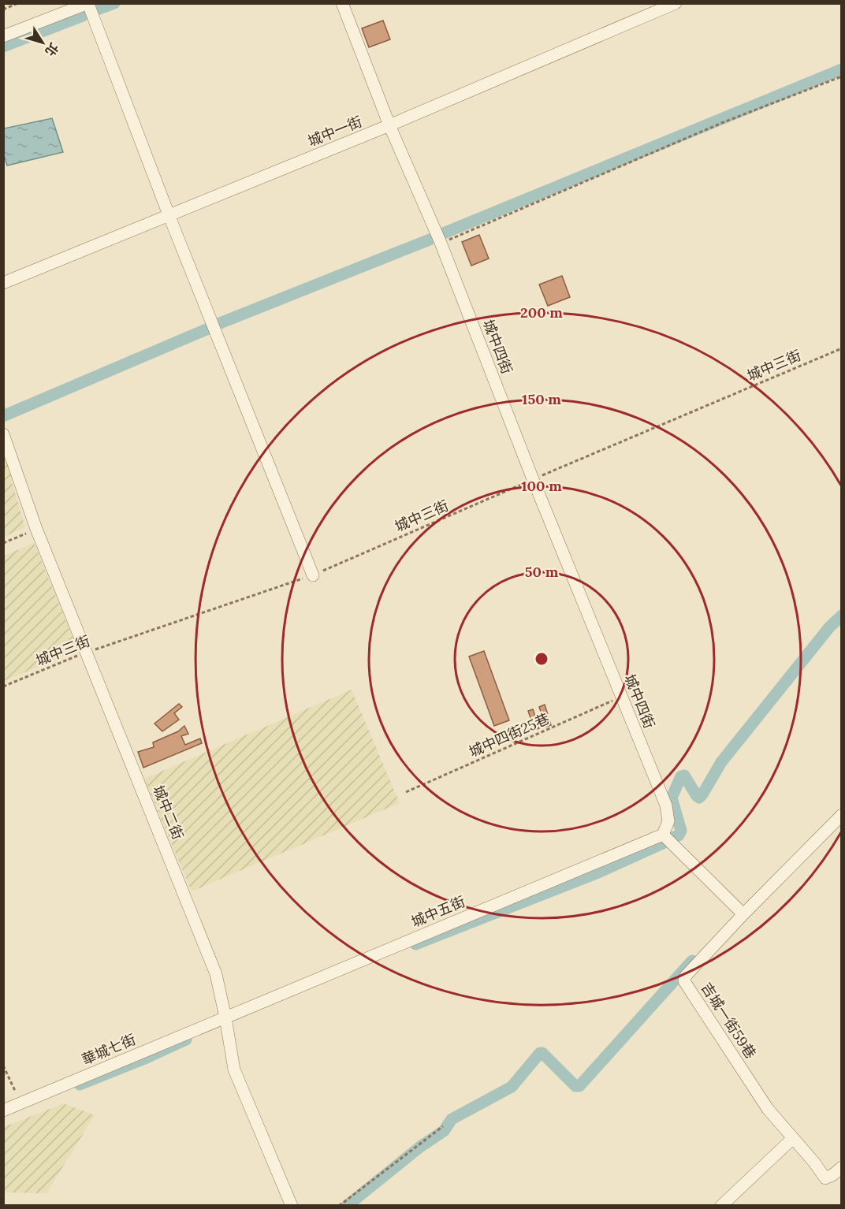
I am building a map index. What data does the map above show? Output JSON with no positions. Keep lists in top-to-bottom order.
{
  "streets": {
    "street": [
      "城中一街",
      "城中四街",
      "城中二街",
      "城中五街",
      "吉城一街59巷",
      "華城七街"
    ],
    "path": ["城中三街", "城中四街25巷"]
  },
  "crossings": [
    ["城中一街", "城中四街"],
    ["城中四街", "城中三街"],
    ["城中四街", "城中四街25巷"],
    ["城中四街", "城中五街"],
    ["城中三街", "城中二街"],
    ["城中二街", "城中五街"],
    ["城中二街", "華城七街"],
    ["城中五街", "華城七街"]
  ],
  "north": "bottom right",
  "rings": [
    "200 m",
    "150 m",
    "100 m",
    "50 m"
  ]
}
